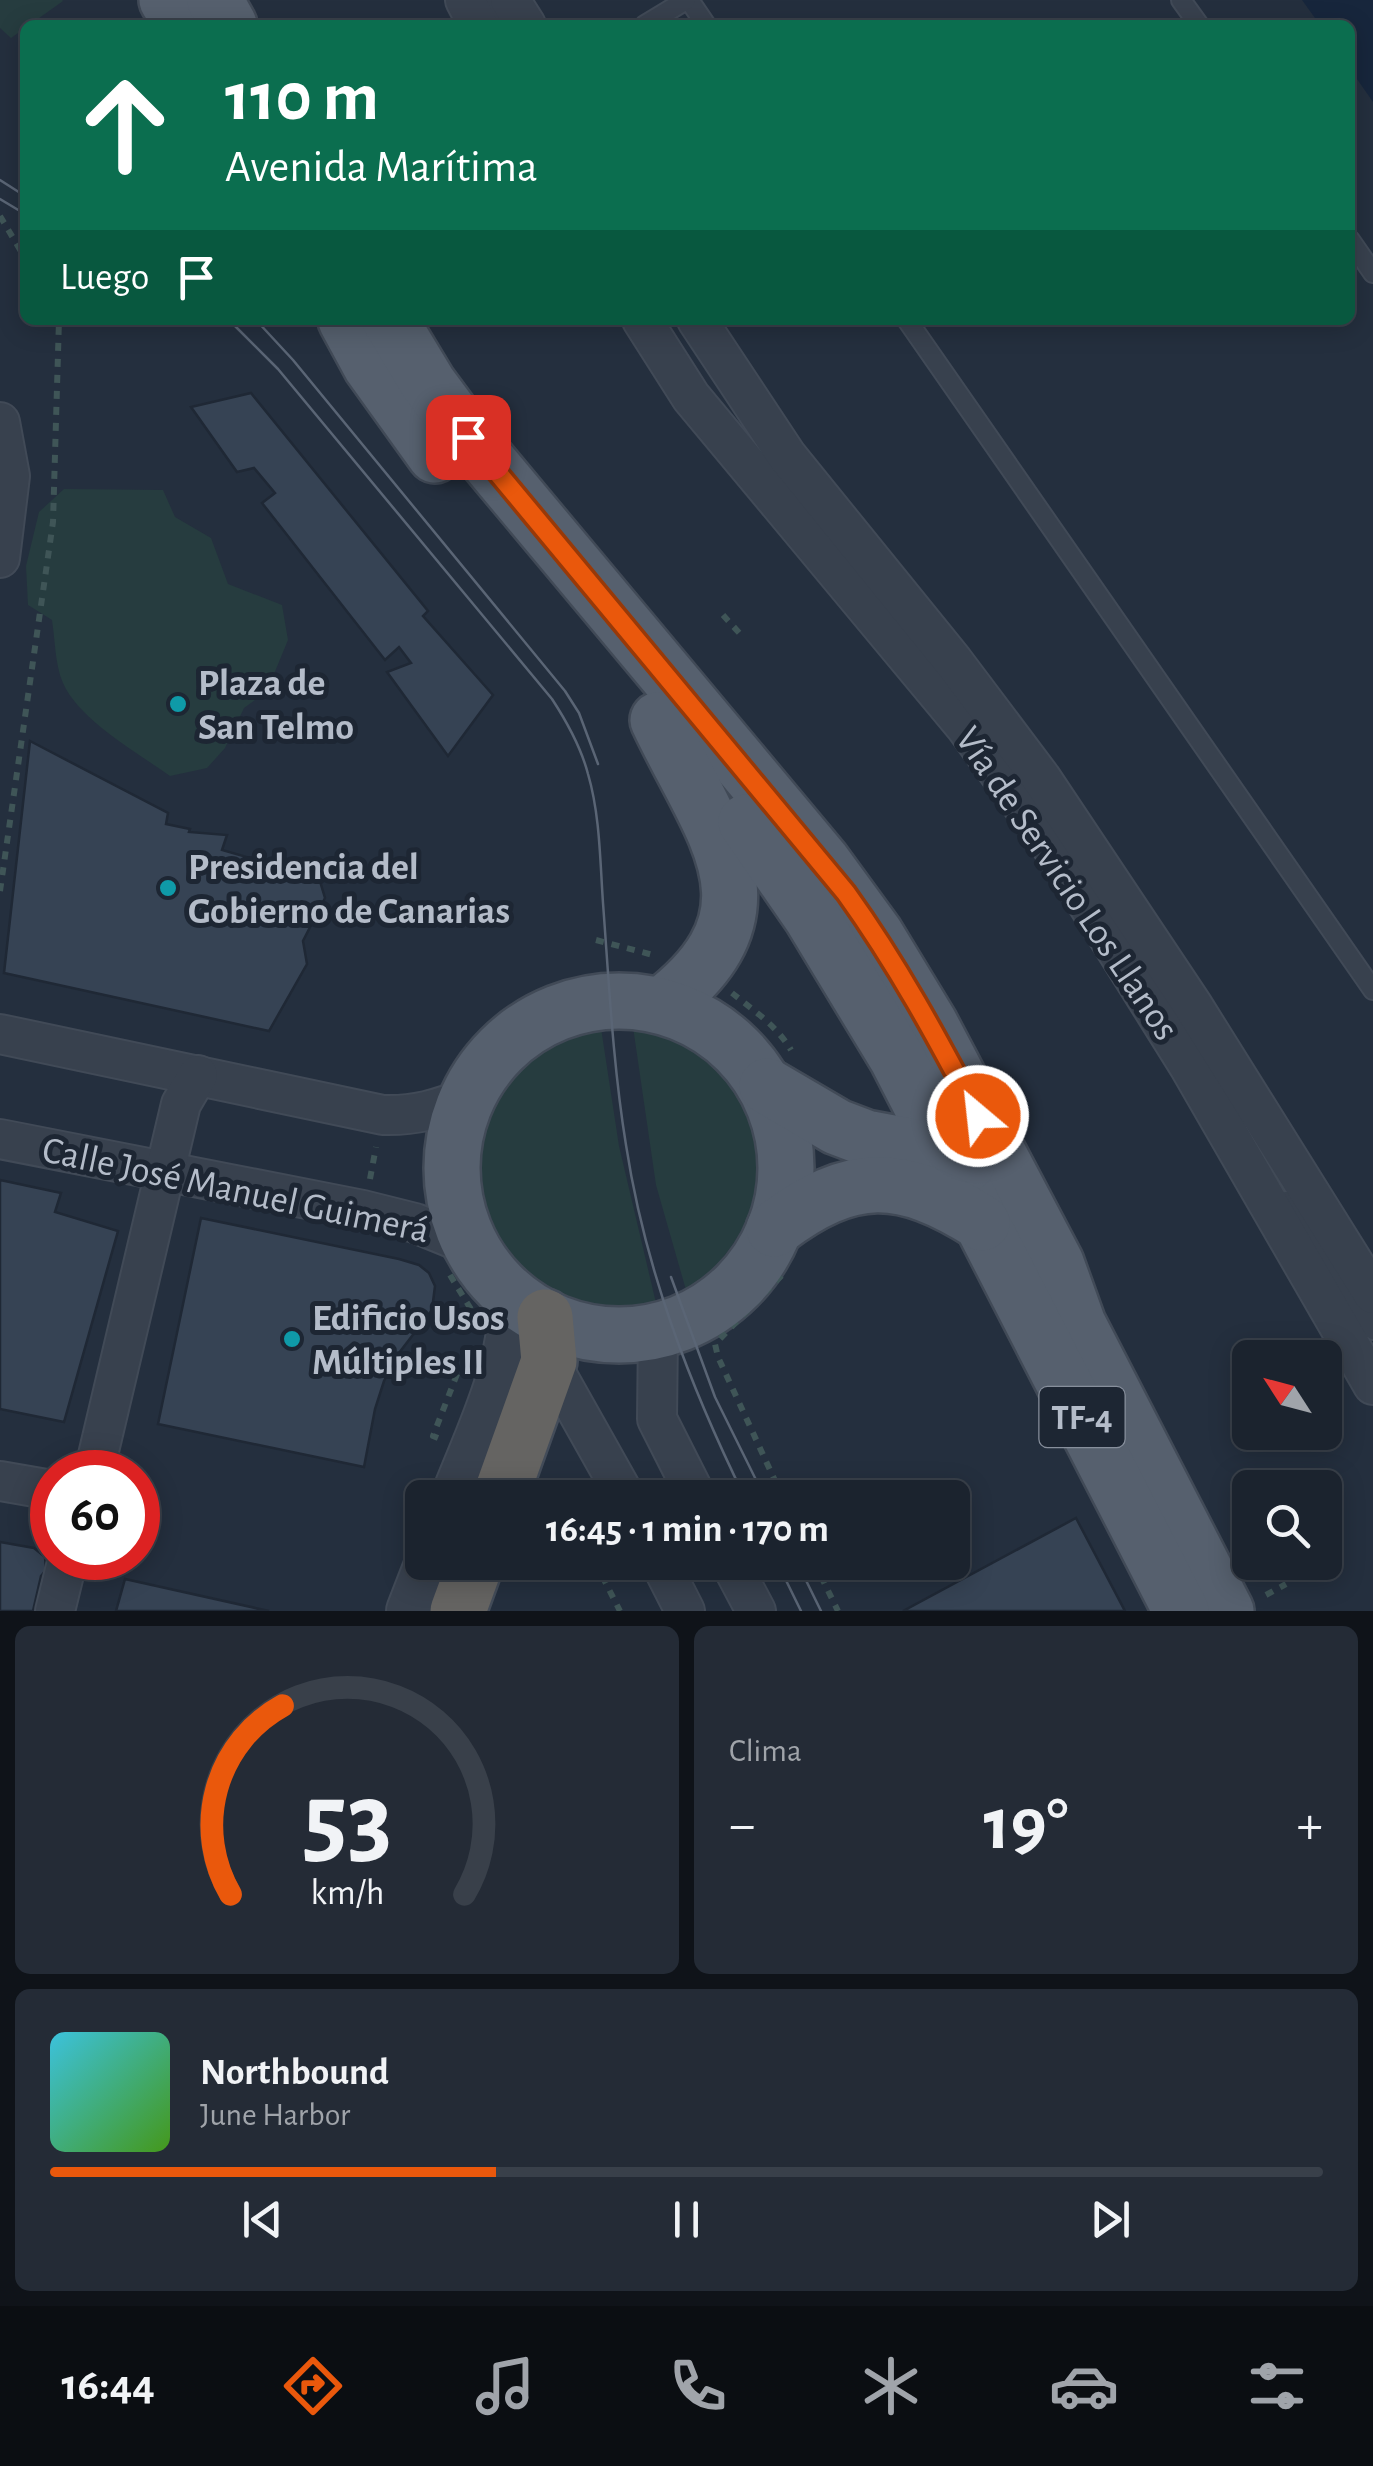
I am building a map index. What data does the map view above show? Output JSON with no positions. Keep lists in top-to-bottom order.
{
  "streets": {
    "main road": ["TF-4"],
    "street": ["Vía de Servicio Los Llanos", "Calle José Manuel Guimerá"]
  },
  "places": ["Plaza de San Telmo", "Presidencia del Gobierno de Canarias", "Edificio Usos Múltiples II"],
  "north": "top left",
  "page": {
    "turn": ["110 m", "Avenida Marítima"],
    "then": "Luego",
    "limit": "60",
    "trip": "16:45 · 1 min · 170 m",
    "tile": "Clima",
    "heat": ["−", "19°", "+"],
    "song": ["Northbound", "June Harbor"],
    "tabs": "16:44",
    "gauge": ["53", "km/h"]
  }
}
